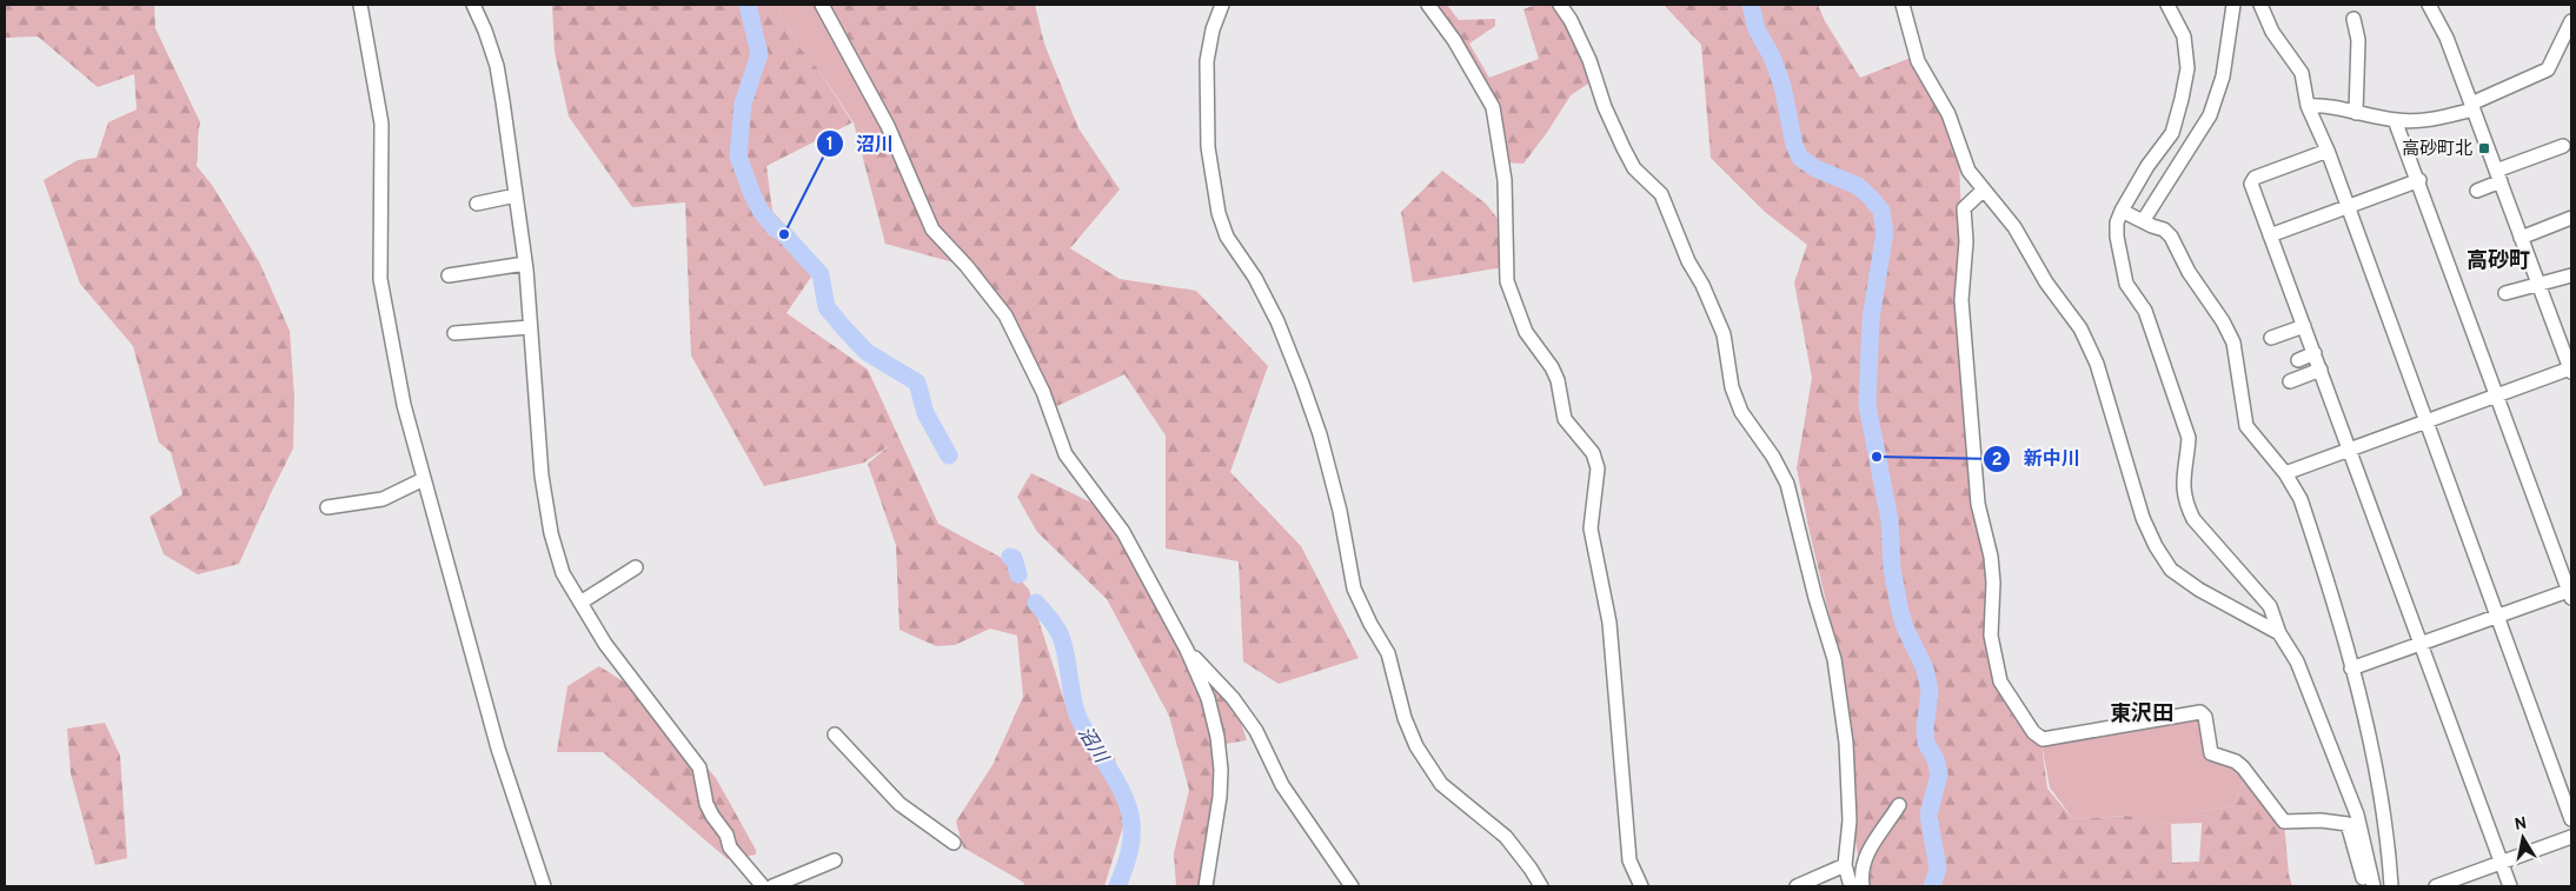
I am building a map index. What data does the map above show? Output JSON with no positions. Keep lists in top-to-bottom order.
{
  "districts": ["高砂町", "東沢田"],
  "water": ["沼川"],
  "places": {
    "transit": ["高砂町北"],
    "other": ["沼川", "新中川"]
  },
  "north": "top"
}
